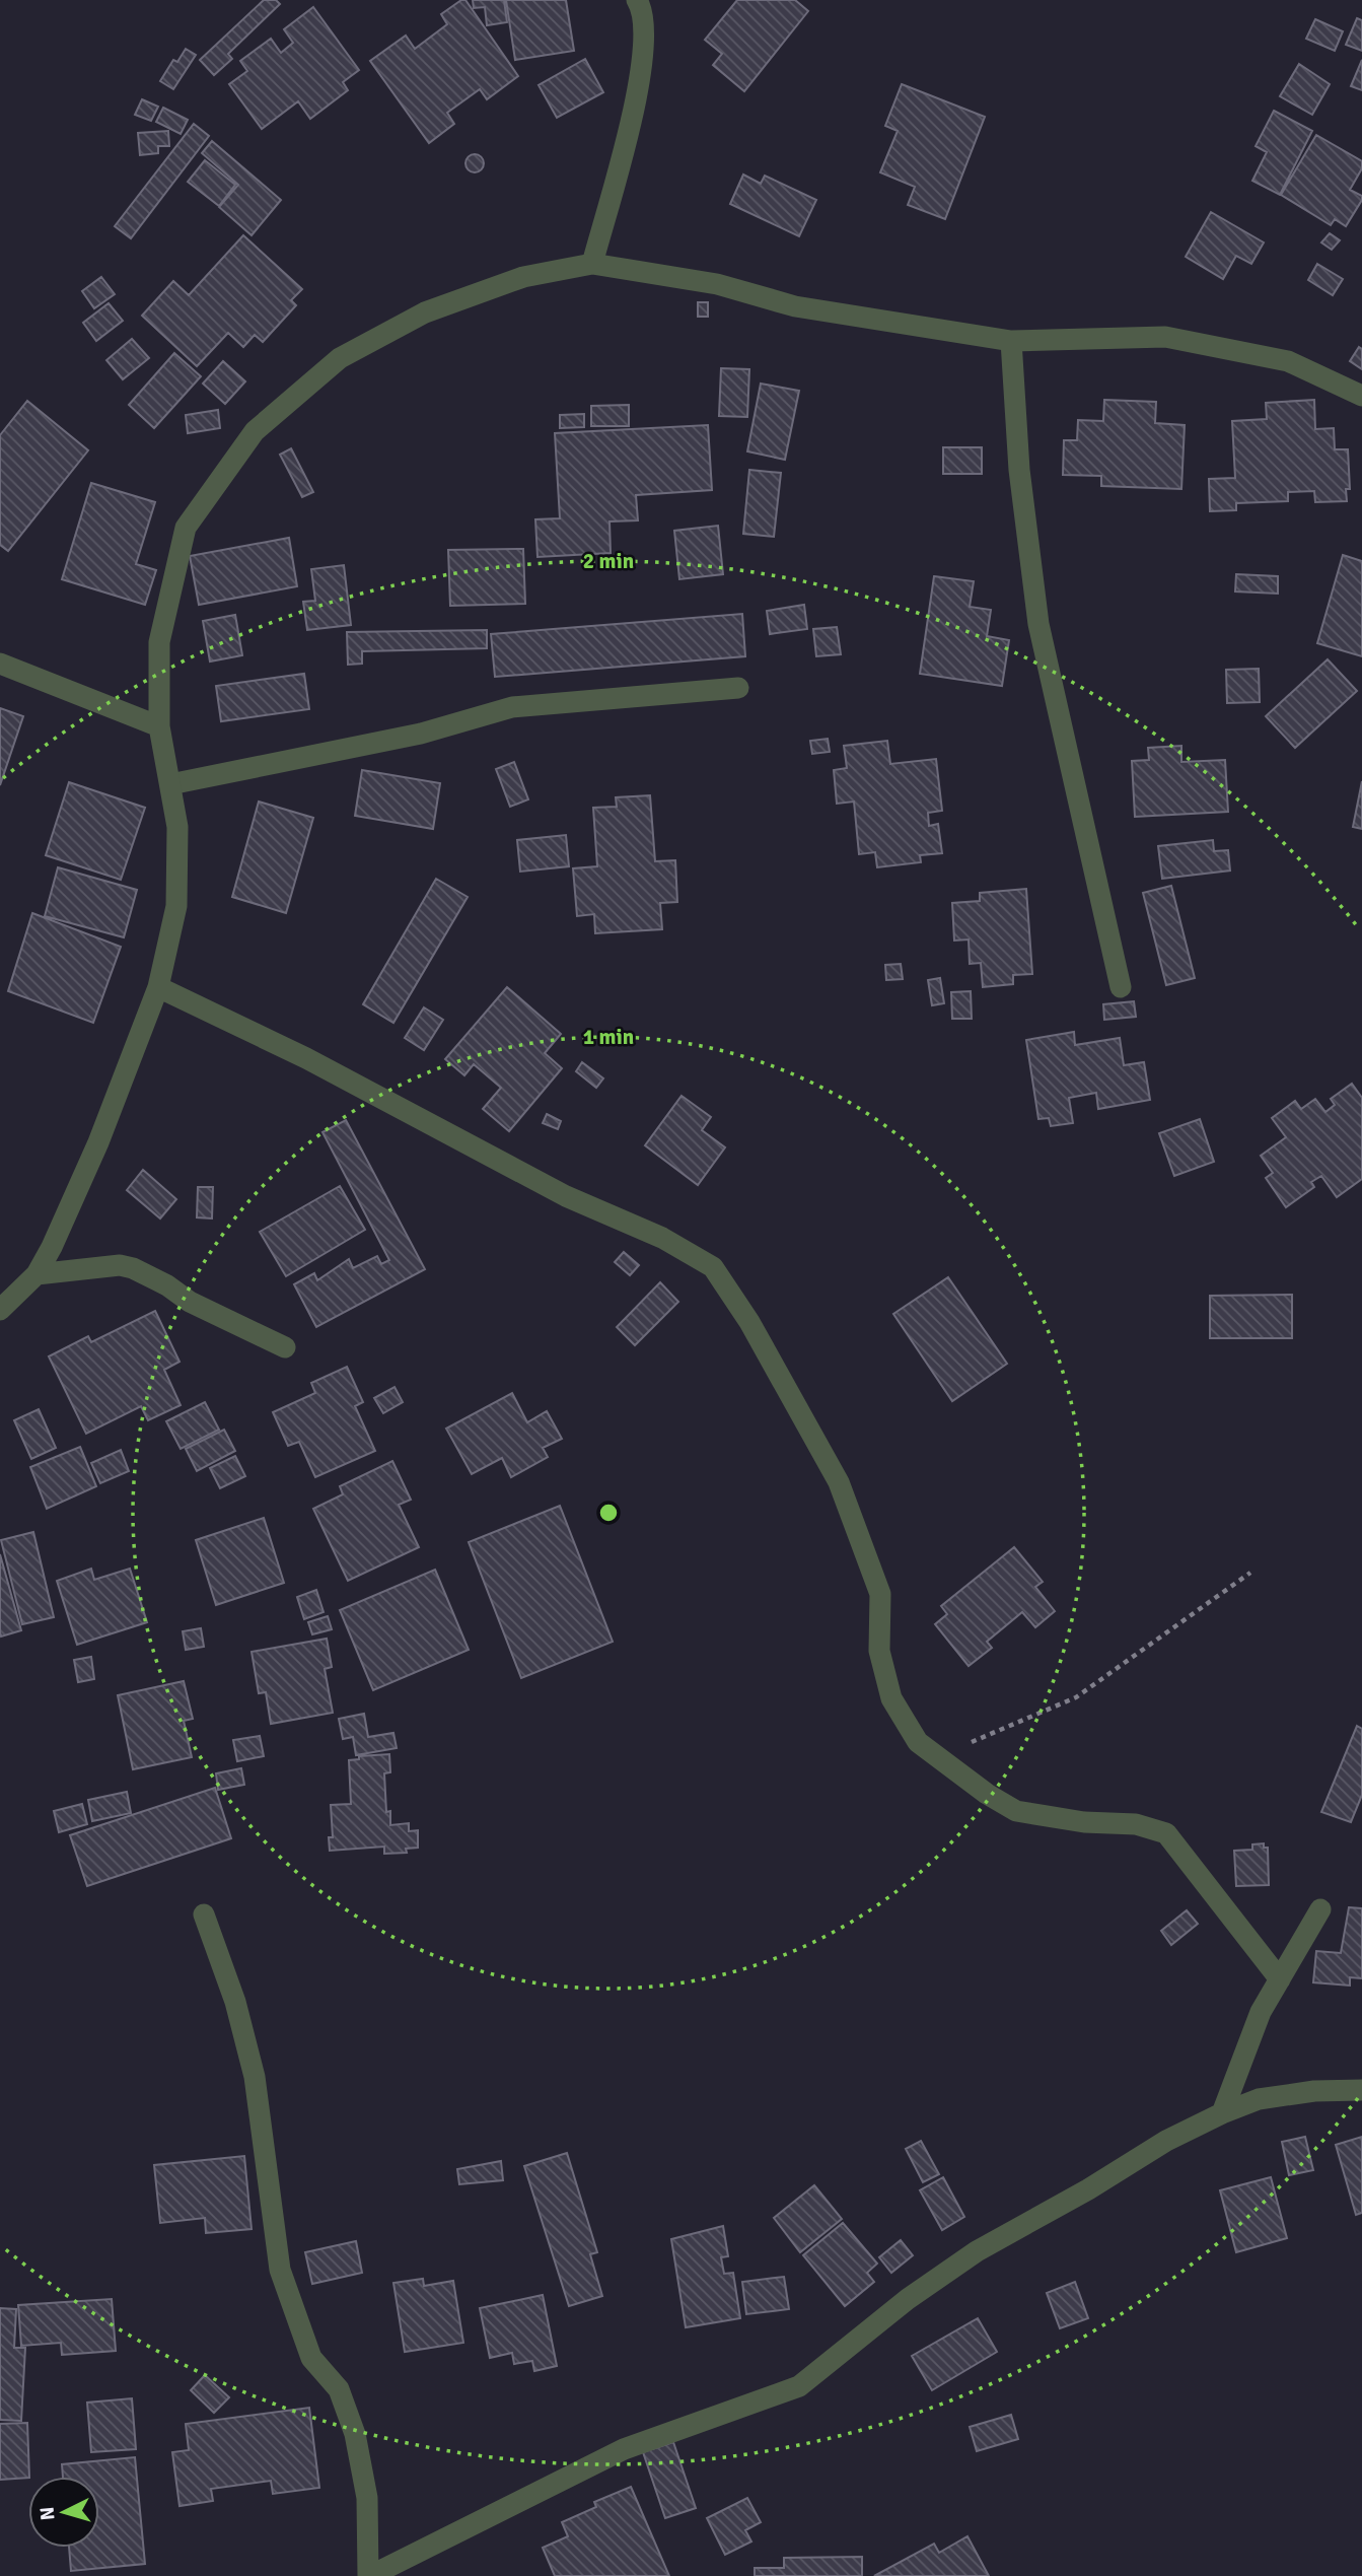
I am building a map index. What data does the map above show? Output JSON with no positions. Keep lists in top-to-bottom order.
{
  "north": "left",
  "rings": ["2 min", "1 min"]
}
